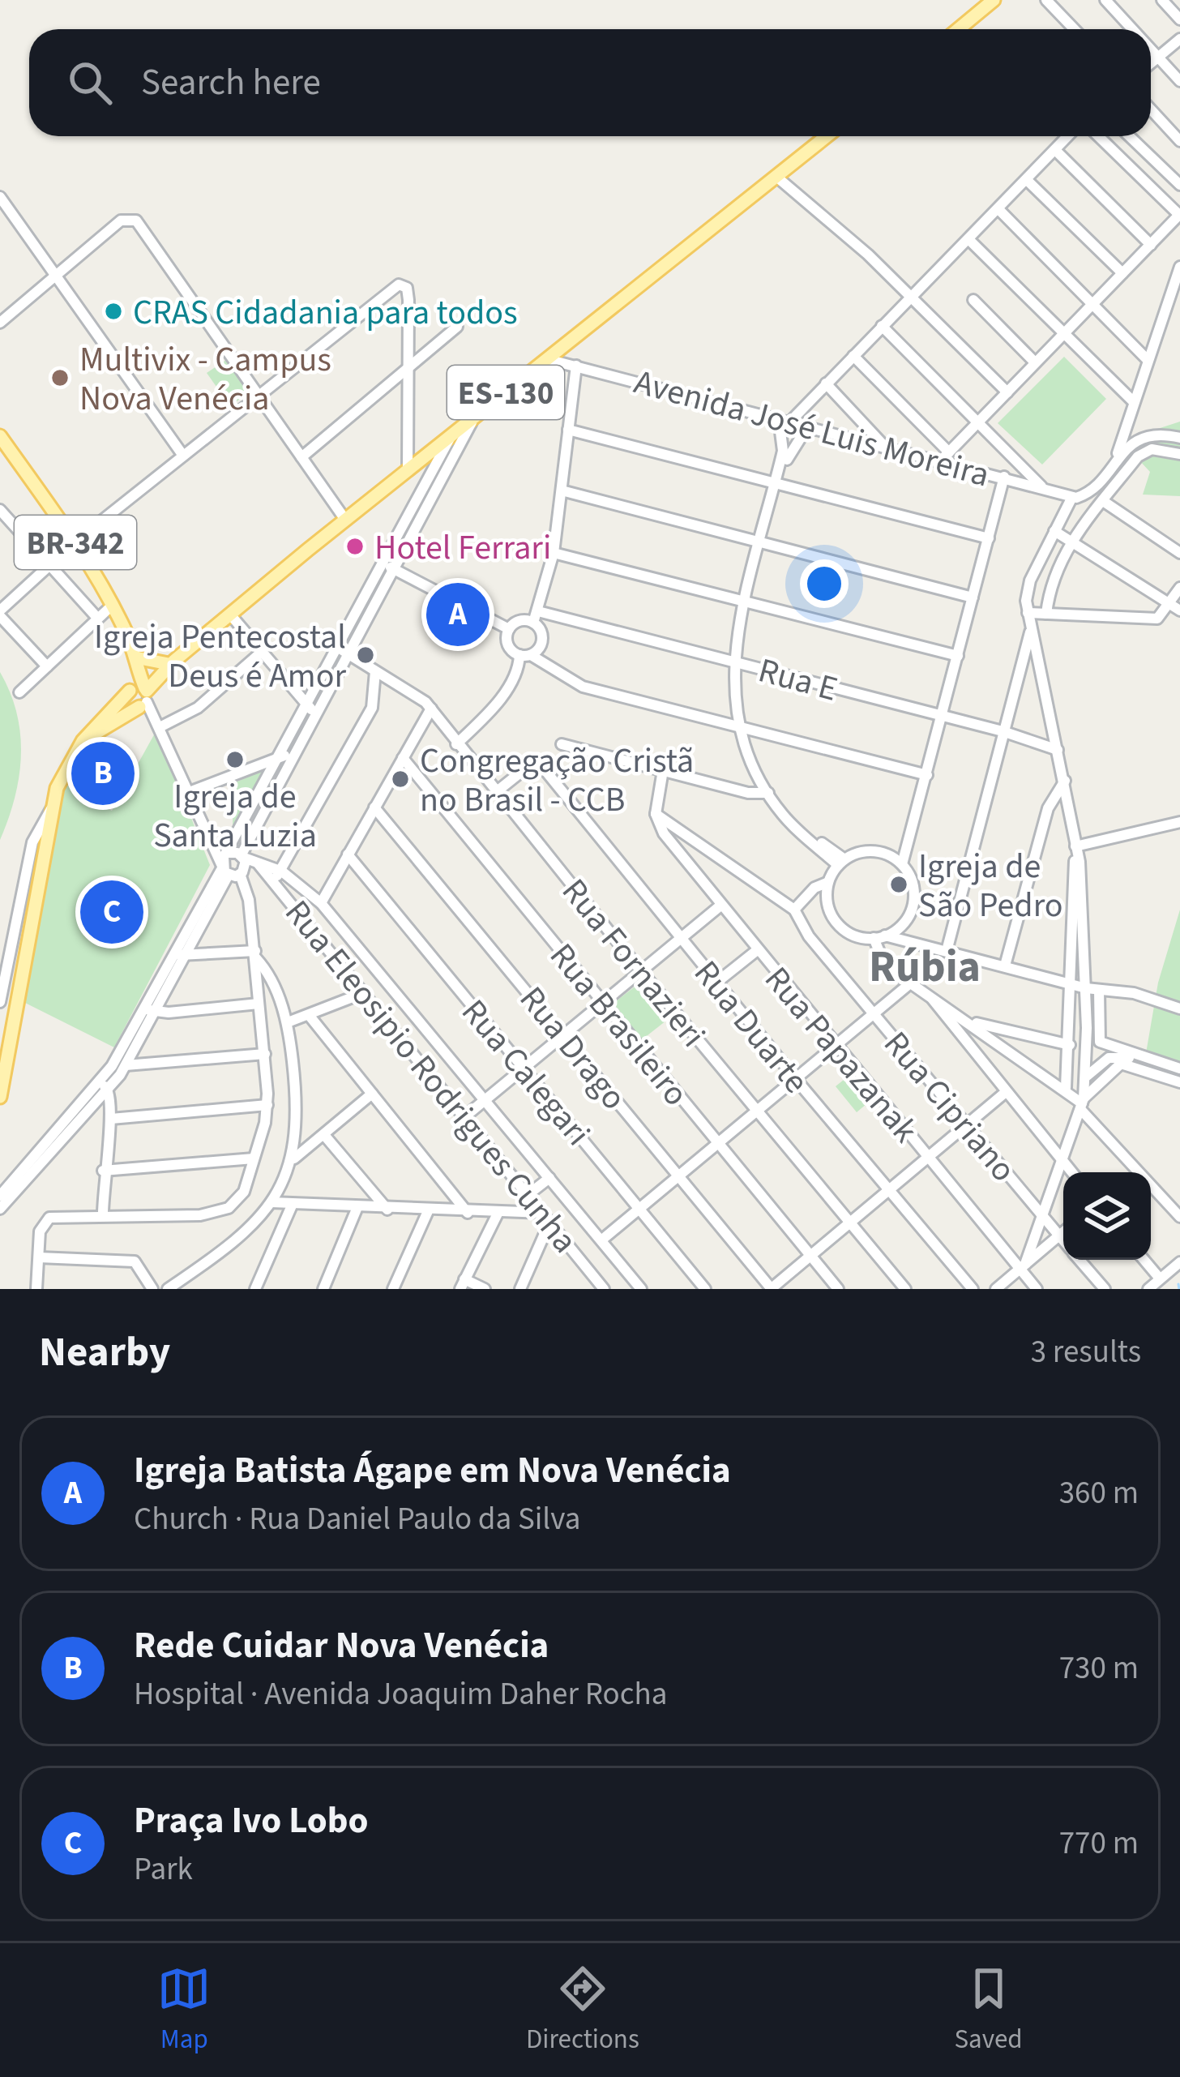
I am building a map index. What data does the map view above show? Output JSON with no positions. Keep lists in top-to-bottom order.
{
  "streets": {
    "main road": ["ES-130", "BR-342"],
    "street": [
      "Avenida José Luis Moreira",
      "Rua E",
      "Rua Fornazieri",
      "Rua Brasileiro",
      "Rua Duarte",
      "Rua Drago",
      "Rua Papazanak",
      "Rua Calegari",
      "Rua Eleosipio Rodrigues Cunha",
      "Rua Cipriano"
    ]
  },
  "crossings": [
    ["ES-130", "Avenida José Luis Moreira"],
    ["Rua Fornazieri", "Rua Duarte"],
    ["Rua Papazanak", "Rua Cipriano"]
  ],
  "districts": ["Rúbia"],
  "places": [
    "CRAS Cidadania para todos",
    "Multivix - Campus Nova Venécia",
    "Hotel Ferrari",
    "Igreja Pentecostal Deus é Amor",
    "Igreja de Santa Luzia",
    "Congregação Cristã no Brasil - CCB",
    "Igreja de São Pedro"
  ],
  "page": {
    "search": "Search here",
    "pins": ["A", "B", "C"],
    "heading": ["Nearby", "3 results"],
    "list": [
      {
        "mark": "A",
        "name": "Igreja Batista Ágape em Nova Venécia",
        "note": "Church · Rua Daniel Paulo da Silva",
        "value": "360 m"
      },
      {
        "mark": "B",
        "name": "Rede Cuidar Nova Venécia",
        "note": "Hospital · Avenida Joaquim Daher Rocha",
        "value": "730 m"
      },
      {
        "mark": "C",
        "name": "Praça Ivo Lobo",
        "note": "Park",
        "value": "770 m"
      }
    ],
    "nav": ["Map", "Directions", "Saved"]
  }
}
